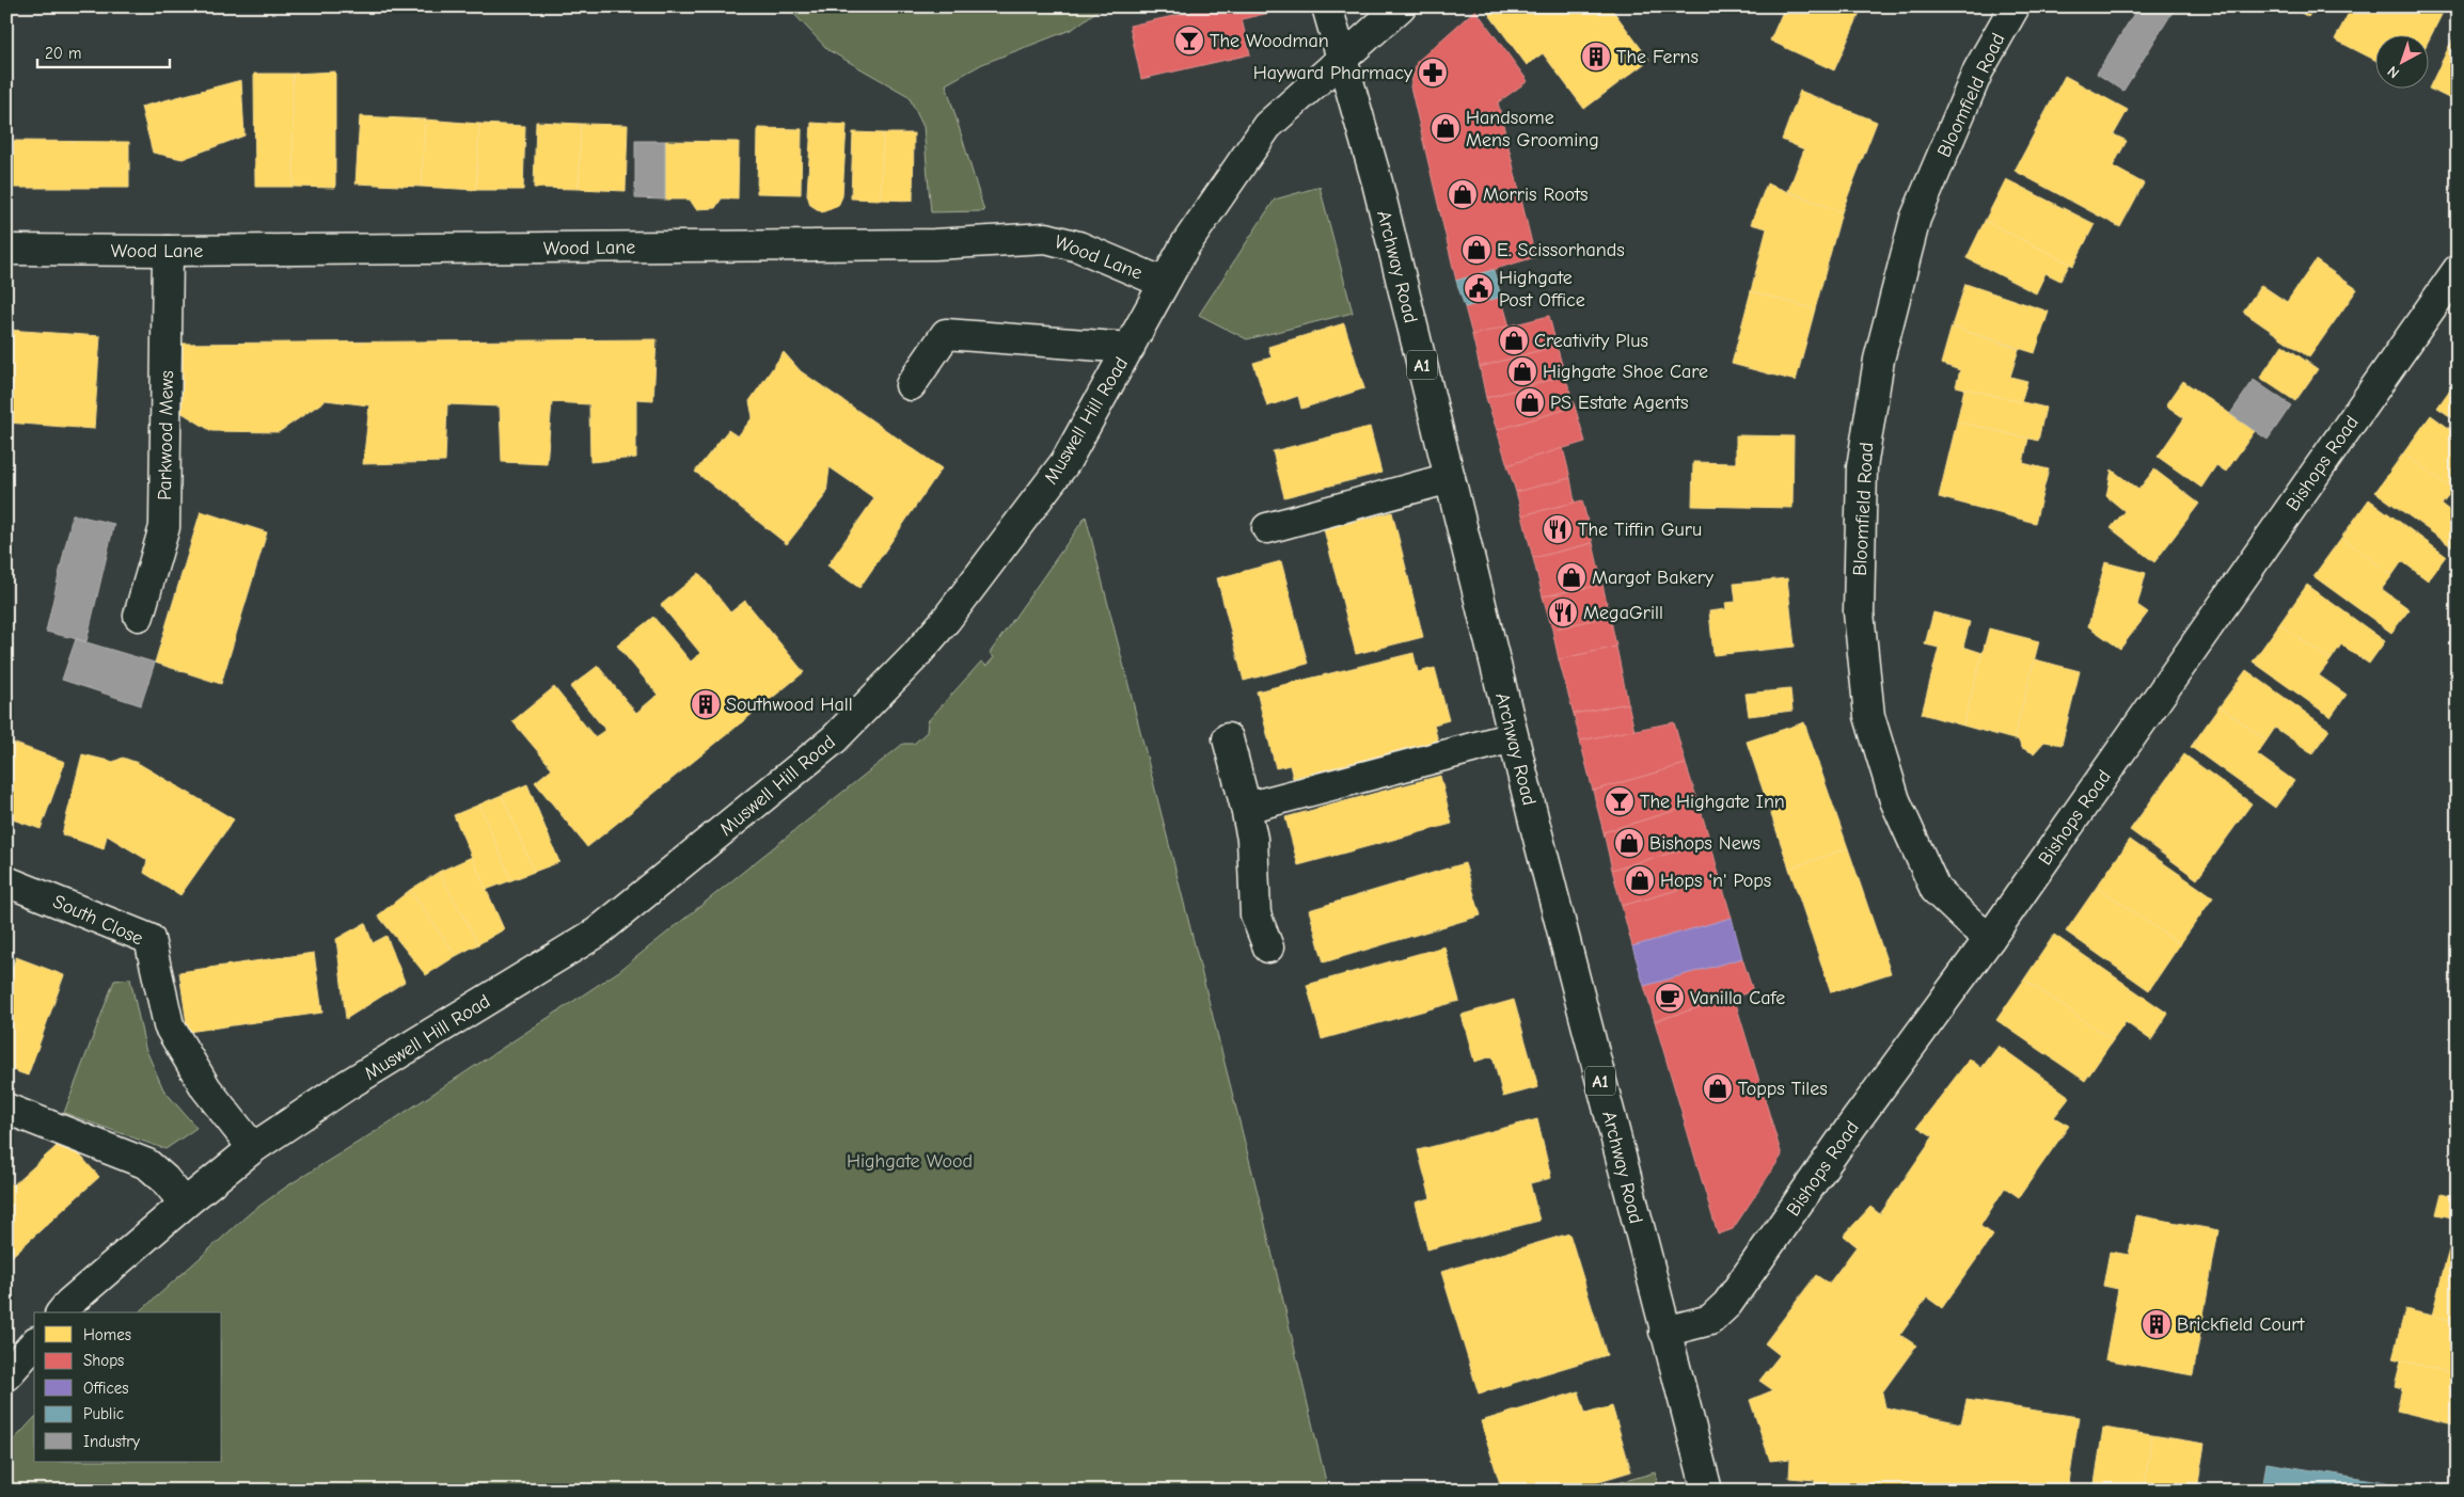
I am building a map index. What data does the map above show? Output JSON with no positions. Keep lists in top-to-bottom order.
{
  "streets": {
    "main road": [
      "Bloomfield Road",
      "Wood Lane",
      "Archway Road",
      "A1",
      "Muswell Hill Road",
      "Parkwood Mews",
      "Bishops Road",
      "South Close"
    ]
  },
  "crossings": [
    ["Bloomfield Road", "Bishops Road"],
    ["Wood Lane", "Muswell Hill Road"],
    ["Wood Lane", "Parkwood Mews"],
    ["Archway Road", "Muswell Hill Road"],
    ["Archway Road", "Bishops Road"],
    ["Muswell Hill Road", "South Close"]
  ],
  "parks": ["Highgate Wood"],
  "places": {
    "bar": ["The Woodman", "The Highgate Inn"],
    "building": ["The Ferns", "Southwood Hall", "Brickfield Court"],
    "pharmacy": ["Hayward Pharmacy"],
    "shop": [
      "Handsome Mens Grooming",
      "Morris Roots",
      "E. Scissorhands",
      "Creativity Plus",
      "Highgate Shoe Care",
      "PS Estate Agents",
      "Margot Bakery",
      "Bishops News",
      "Hops 'n' Pops",
      "Topps Tiles"
    ],
    "public building": ["Highgate Post Office"],
    "restaurant": ["The Tiffin Guru", "MegaGrill"],
    "cafe": ["Vanilla Cafe"]
  },
  "legend": [
    "Homes",
    "Shops",
    "Offices",
    "Public",
    "Industry"
  ],
  "scale_bar": "20 m",
  "north": "bottom left"
}
